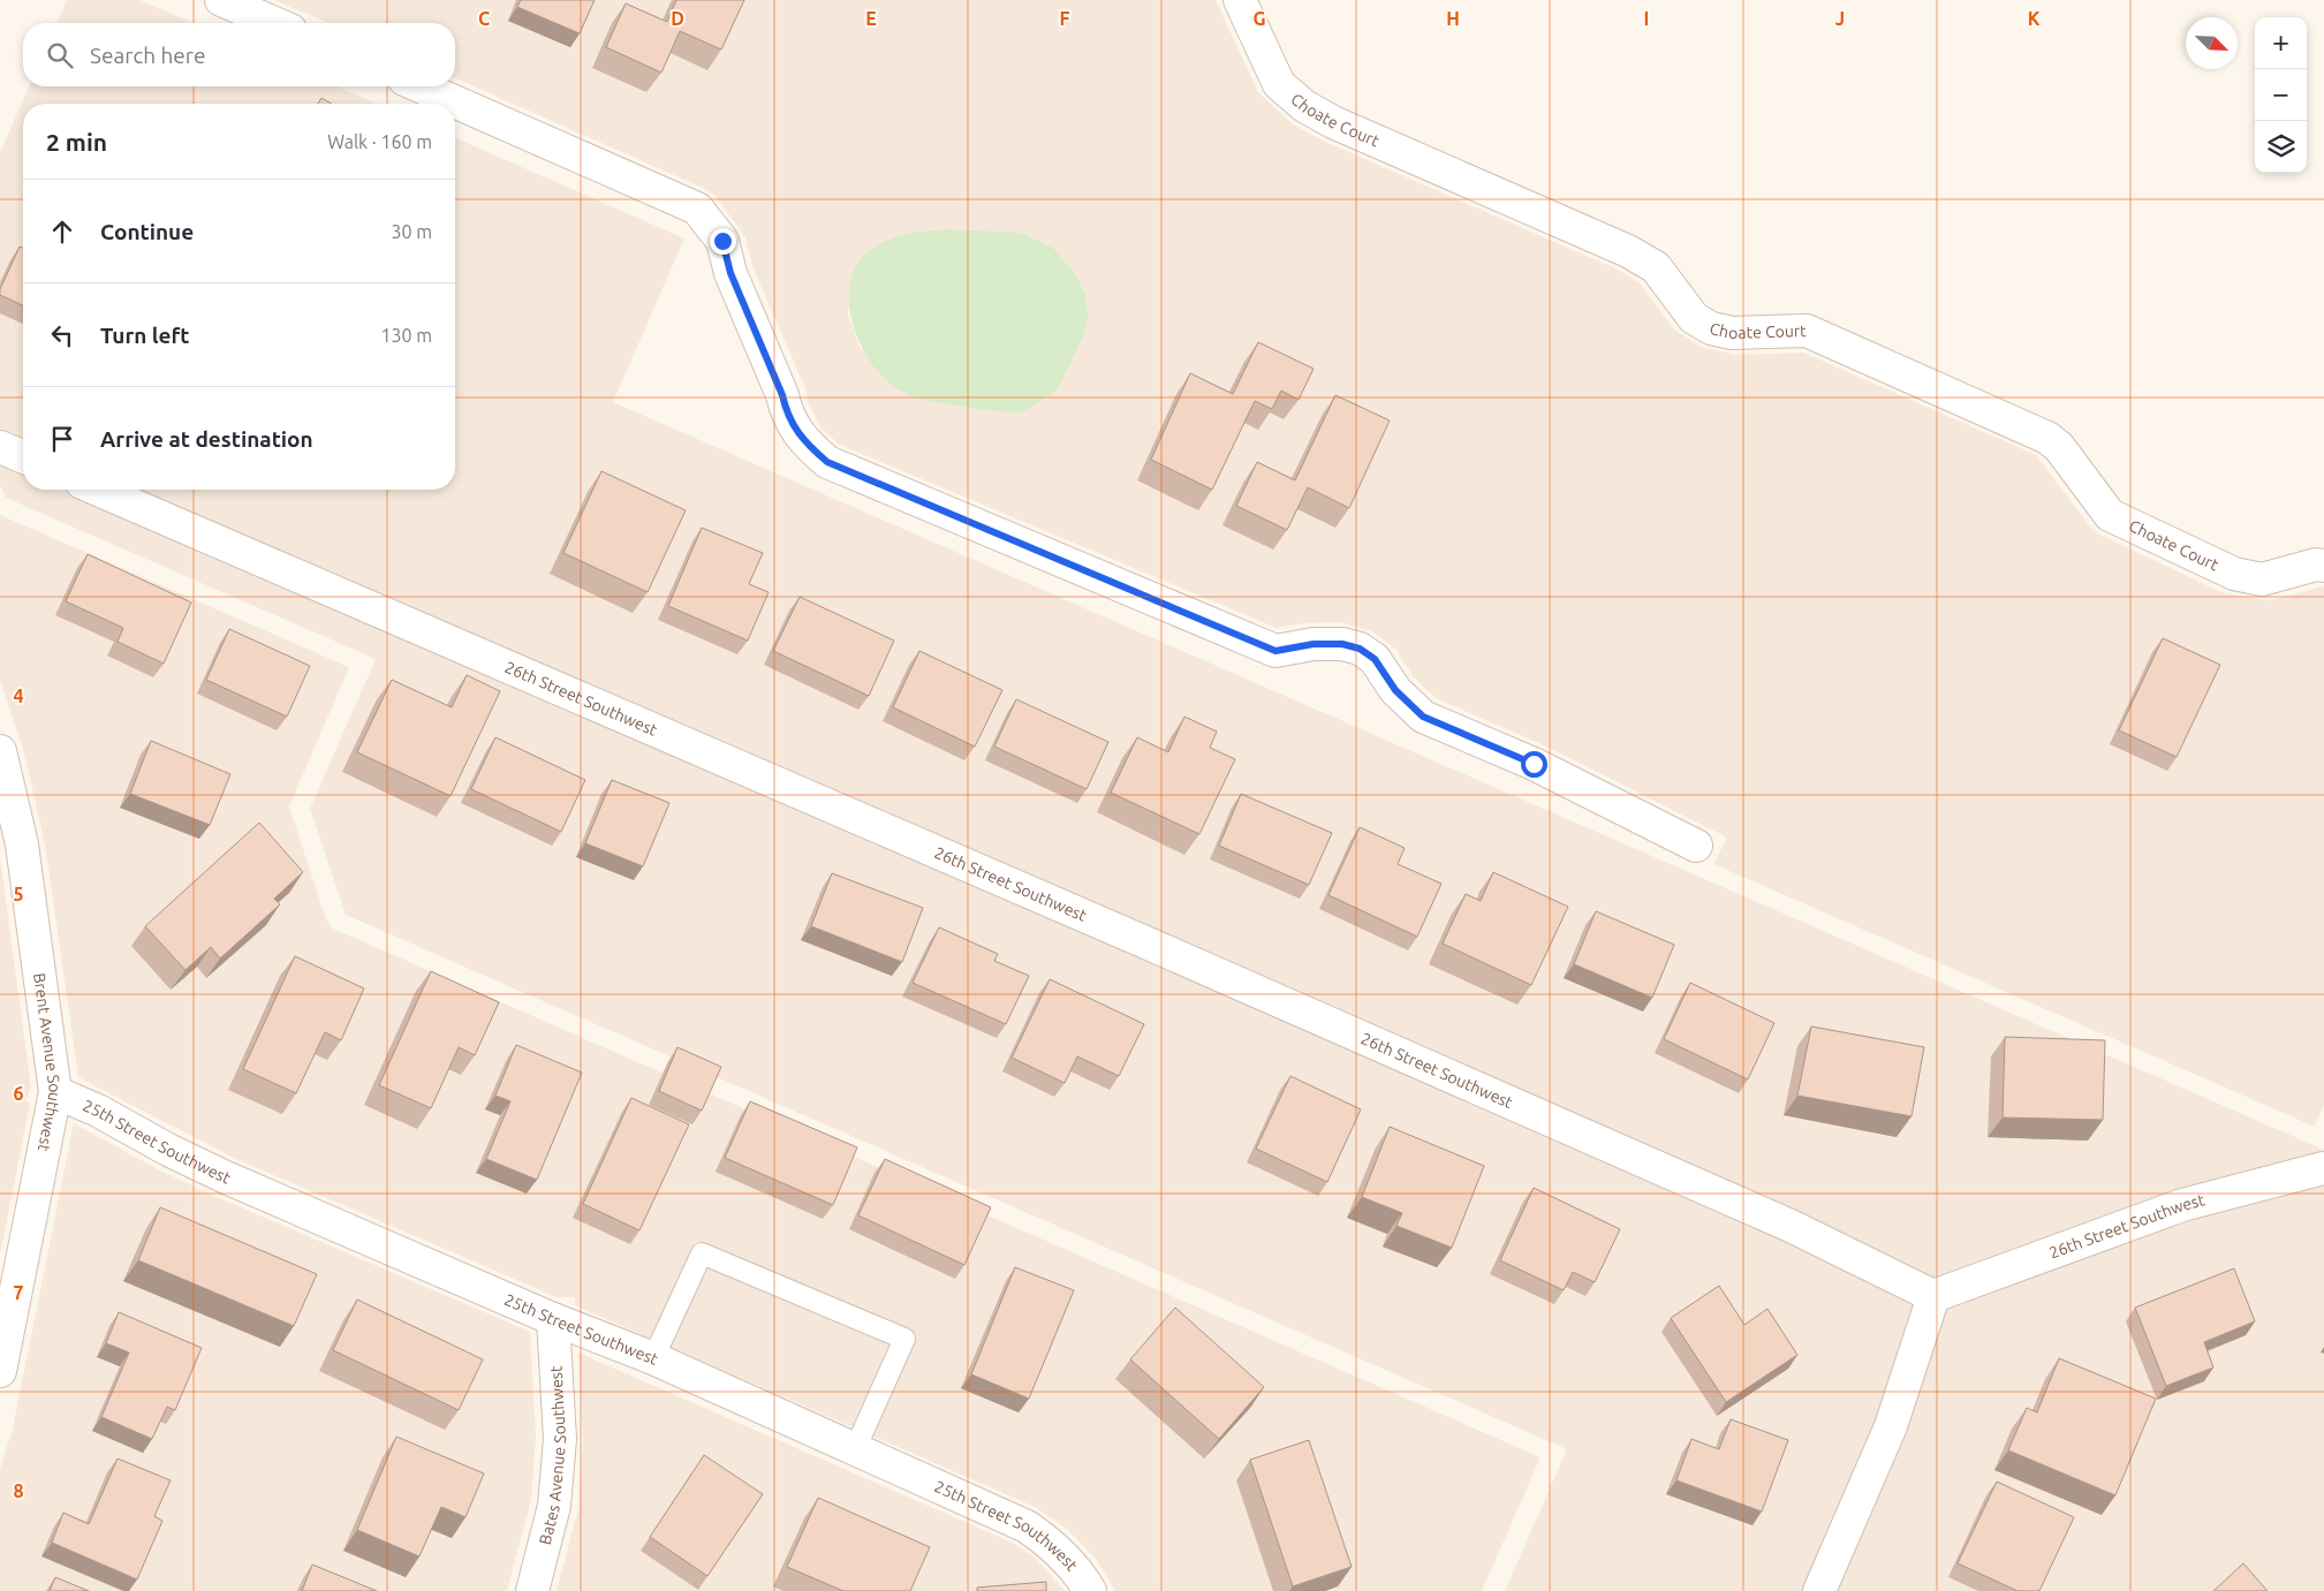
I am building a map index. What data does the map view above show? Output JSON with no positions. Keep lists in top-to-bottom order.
{
  "streets": {
    "street": [
      "Choate Court",
      "26th Street Southwest",
      "Brent Avenue Southwest",
      "25th Street Southwest",
      "Bates Avenue Southwest"
    ]
  },
  "crossings": [
    ["Brent Avenue Southwest", "25th Street Southwest"],
    ["25th Street Southwest", "Bates Avenue Southwest"]
  ],
  "north": "bottom right",
  "page": {
    "map_buttons": ["+", "−"],
    "search": "Search here",
    "heading": ["2 min", "Walk · 160 m"],
    "list": [
      ["Continue", "30 m"],
      ["Turn left", "130 m"],
      "Arrive at destination"
    ]
  },
  "grid": {
    "columns": [
      "C",
      "D",
      "E",
      "F",
      "G",
      "H",
      "I",
      "J",
      "K"
    ],
    "rows": [
      "4",
      "5",
      "6",
      "7",
      "8"
    ]
  }
}
